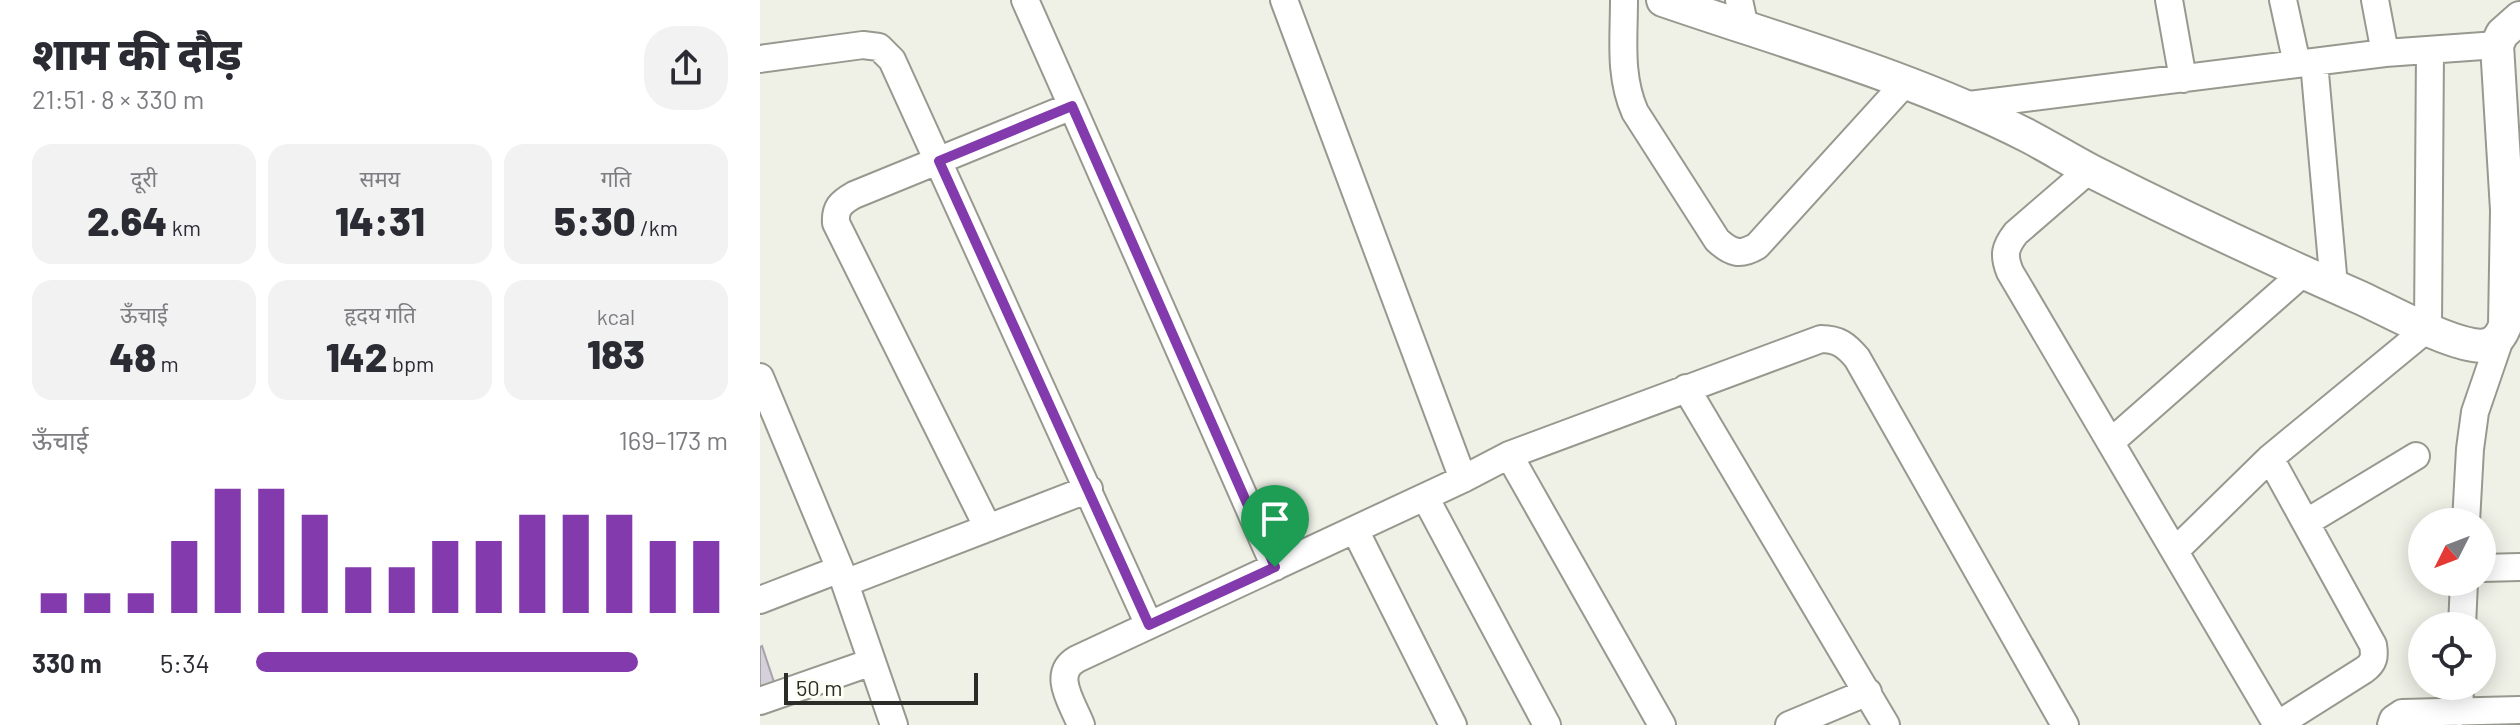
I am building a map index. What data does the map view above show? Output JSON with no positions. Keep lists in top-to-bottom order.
{
  "scale_bar": "50 m",
  "north": "bottom left",
  "page": {
    "heading": ["शाम की दौड़", "21:51 · 8 × 330 m"],
    "stats": [
      ["दूरी", "2.64 km"],
      ["समय", "14:31"],
      ["गति", "5:30 /km"],
      ["ऊँचाई", "48 m"],
      ["हृदय गति", "142 bpm"],
      ["kcal", "183"]
    ],
    "chart": ["ऊँचाई", "169–173 m"],
    "list": [
      {
        "name": "330 m",
        "note": "5:34"
      }
    ],
    "scale": "50 m"
  }
}
